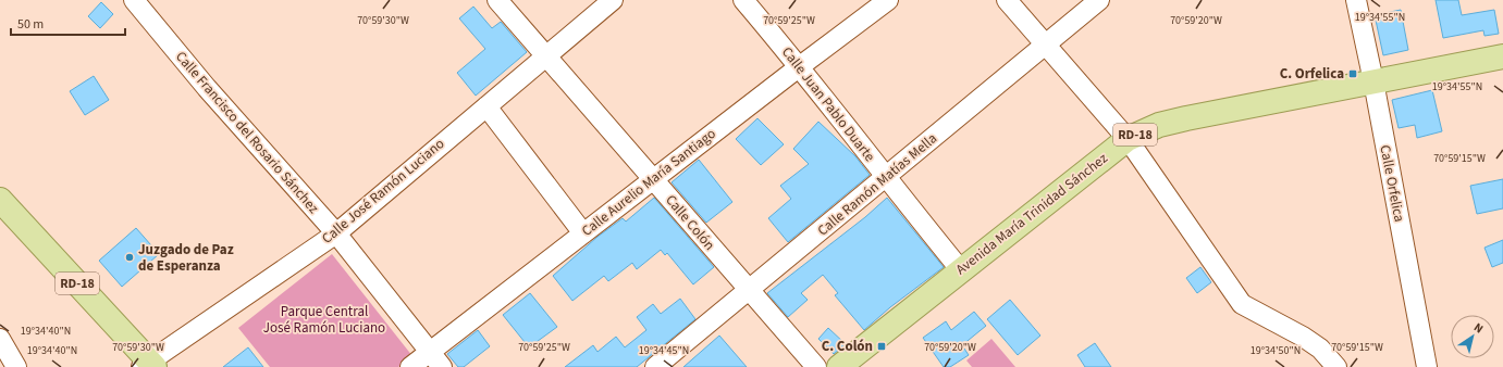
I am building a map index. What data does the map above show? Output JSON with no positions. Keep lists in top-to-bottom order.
{
  "streets": {
    "main road": ["RD-18", "Avenida María Trinidad Sánchez"],
    "street": [
      "Calle Juan Pablo Duarte",
      "Calle Francisco del Rosario Sánchez",
      "Calle Aurelio María Santiago",
      "Calle Orfelica",
      "Calle Ramón Matías Mella",
      "Calle José Ramón Luciano",
      "Calle Colón"
    ]
  },
  "crossings": [
    ["Calle Juan Pablo Duarte", "Calle Aurelio María Santiago"],
    ["Calle Juan Pablo Duarte", "Calle Ramón Matías Mella"],
    ["Calle Juan Pablo Duarte", "Avenida María Trinidad Sánchez"],
    ["Calle Francisco del Rosario Sánchez", "Calle Aurelio María Santiago"],
    ["Calle Francisco del Rosario Sánchez", "Calle José Ramón Luciano"],
    ["RD-18", "Calle José Ramón Luciano"],
    ["Calle Aurelio María Santiago", "Calle Colón"],
    ["Calle Orfelica", "Avenida María Trinidad Sánchez"],
    ["Calle Ramón Matías Mella", "Calle Colón"],
    ["Calle José Ramón Luciano", "Calle Colón"]
  ],
  "parks": ["Parque Central José Ramón Luciano"],
  "places": {
    "transit": ["C. Orfelica", "C. Colón"],
    "other": ["Juzgado de Paz de Esperanza"]
  },
  "scale_bar": "50 m",
  "north": "top right",
  "coordinates": [
    "19°34'55\"N",
    "70°59'30\"W",
    "70°59'25\"W",
    "70°59'20\"W",
    "70°59'15\"W",
    "19°34'40\"N",
    "19°34'45\"N",
    "19°34'50\"N"
  ]
}
